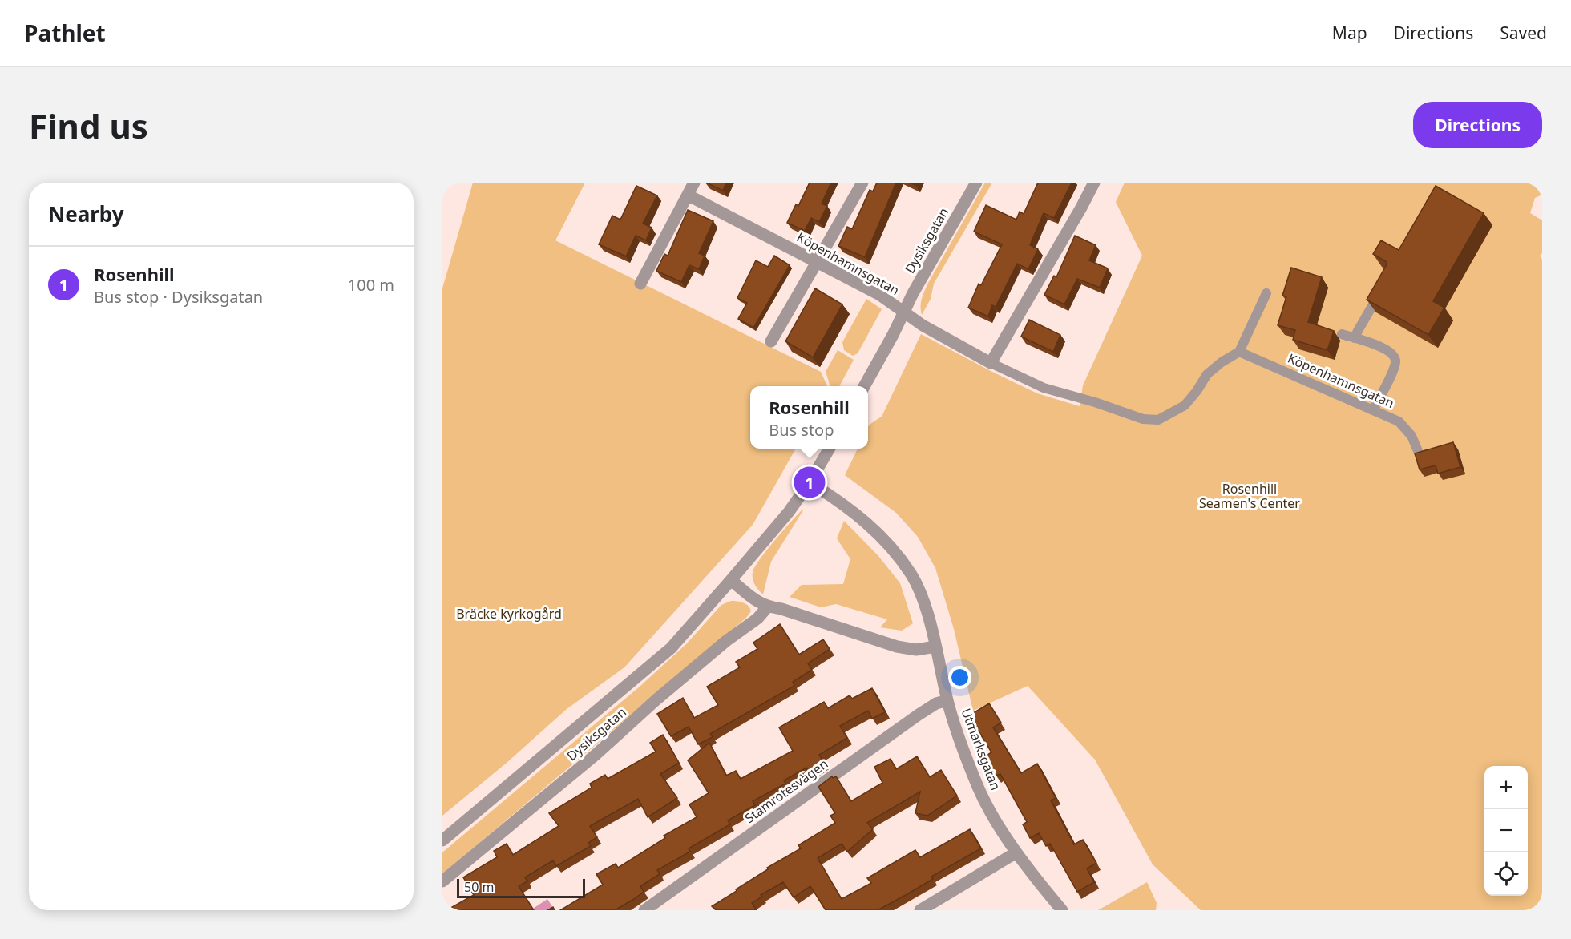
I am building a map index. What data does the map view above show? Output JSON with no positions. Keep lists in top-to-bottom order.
{
  "streets": {
    "street": [
      "Dysiksgatan",
      "Köpenhamnsgatan",
      "Utmarksgatan",
      "Stamrotesvägen"
    ]
  },
  "crossings": [
    ["Dysiksgatan", "Köpenhamnsgatan"],
    ["Dysiksgatan", "Utmarksgatan"],
    ["Utmarksgatan", "Stamrotesvägen"]
  ],
  "parks": ["Rosenhill Seamen's Center", "Bräcke kyrkogård"],
  "scale_bar": "50 m",
  "page": {
    "header": "Pathlet",
    "nav": ["Map", "Directions", "Saved"],
    "buttons": "Directions",
    "title": "Find us",
    "heading": "Nearby",
    "list": [
      {
        "mark": "1",
        "name": "Rosenhill",
        "note": "Bus stop · Dysiksgatan",
        "value": "100 m"
      }
    ],
    "popup": ["Rosenhill", "Bus stop"],
    "pins": "1",
    "map_buttons": ["+", "−"],
    "scale": "50 m"
  }
}
